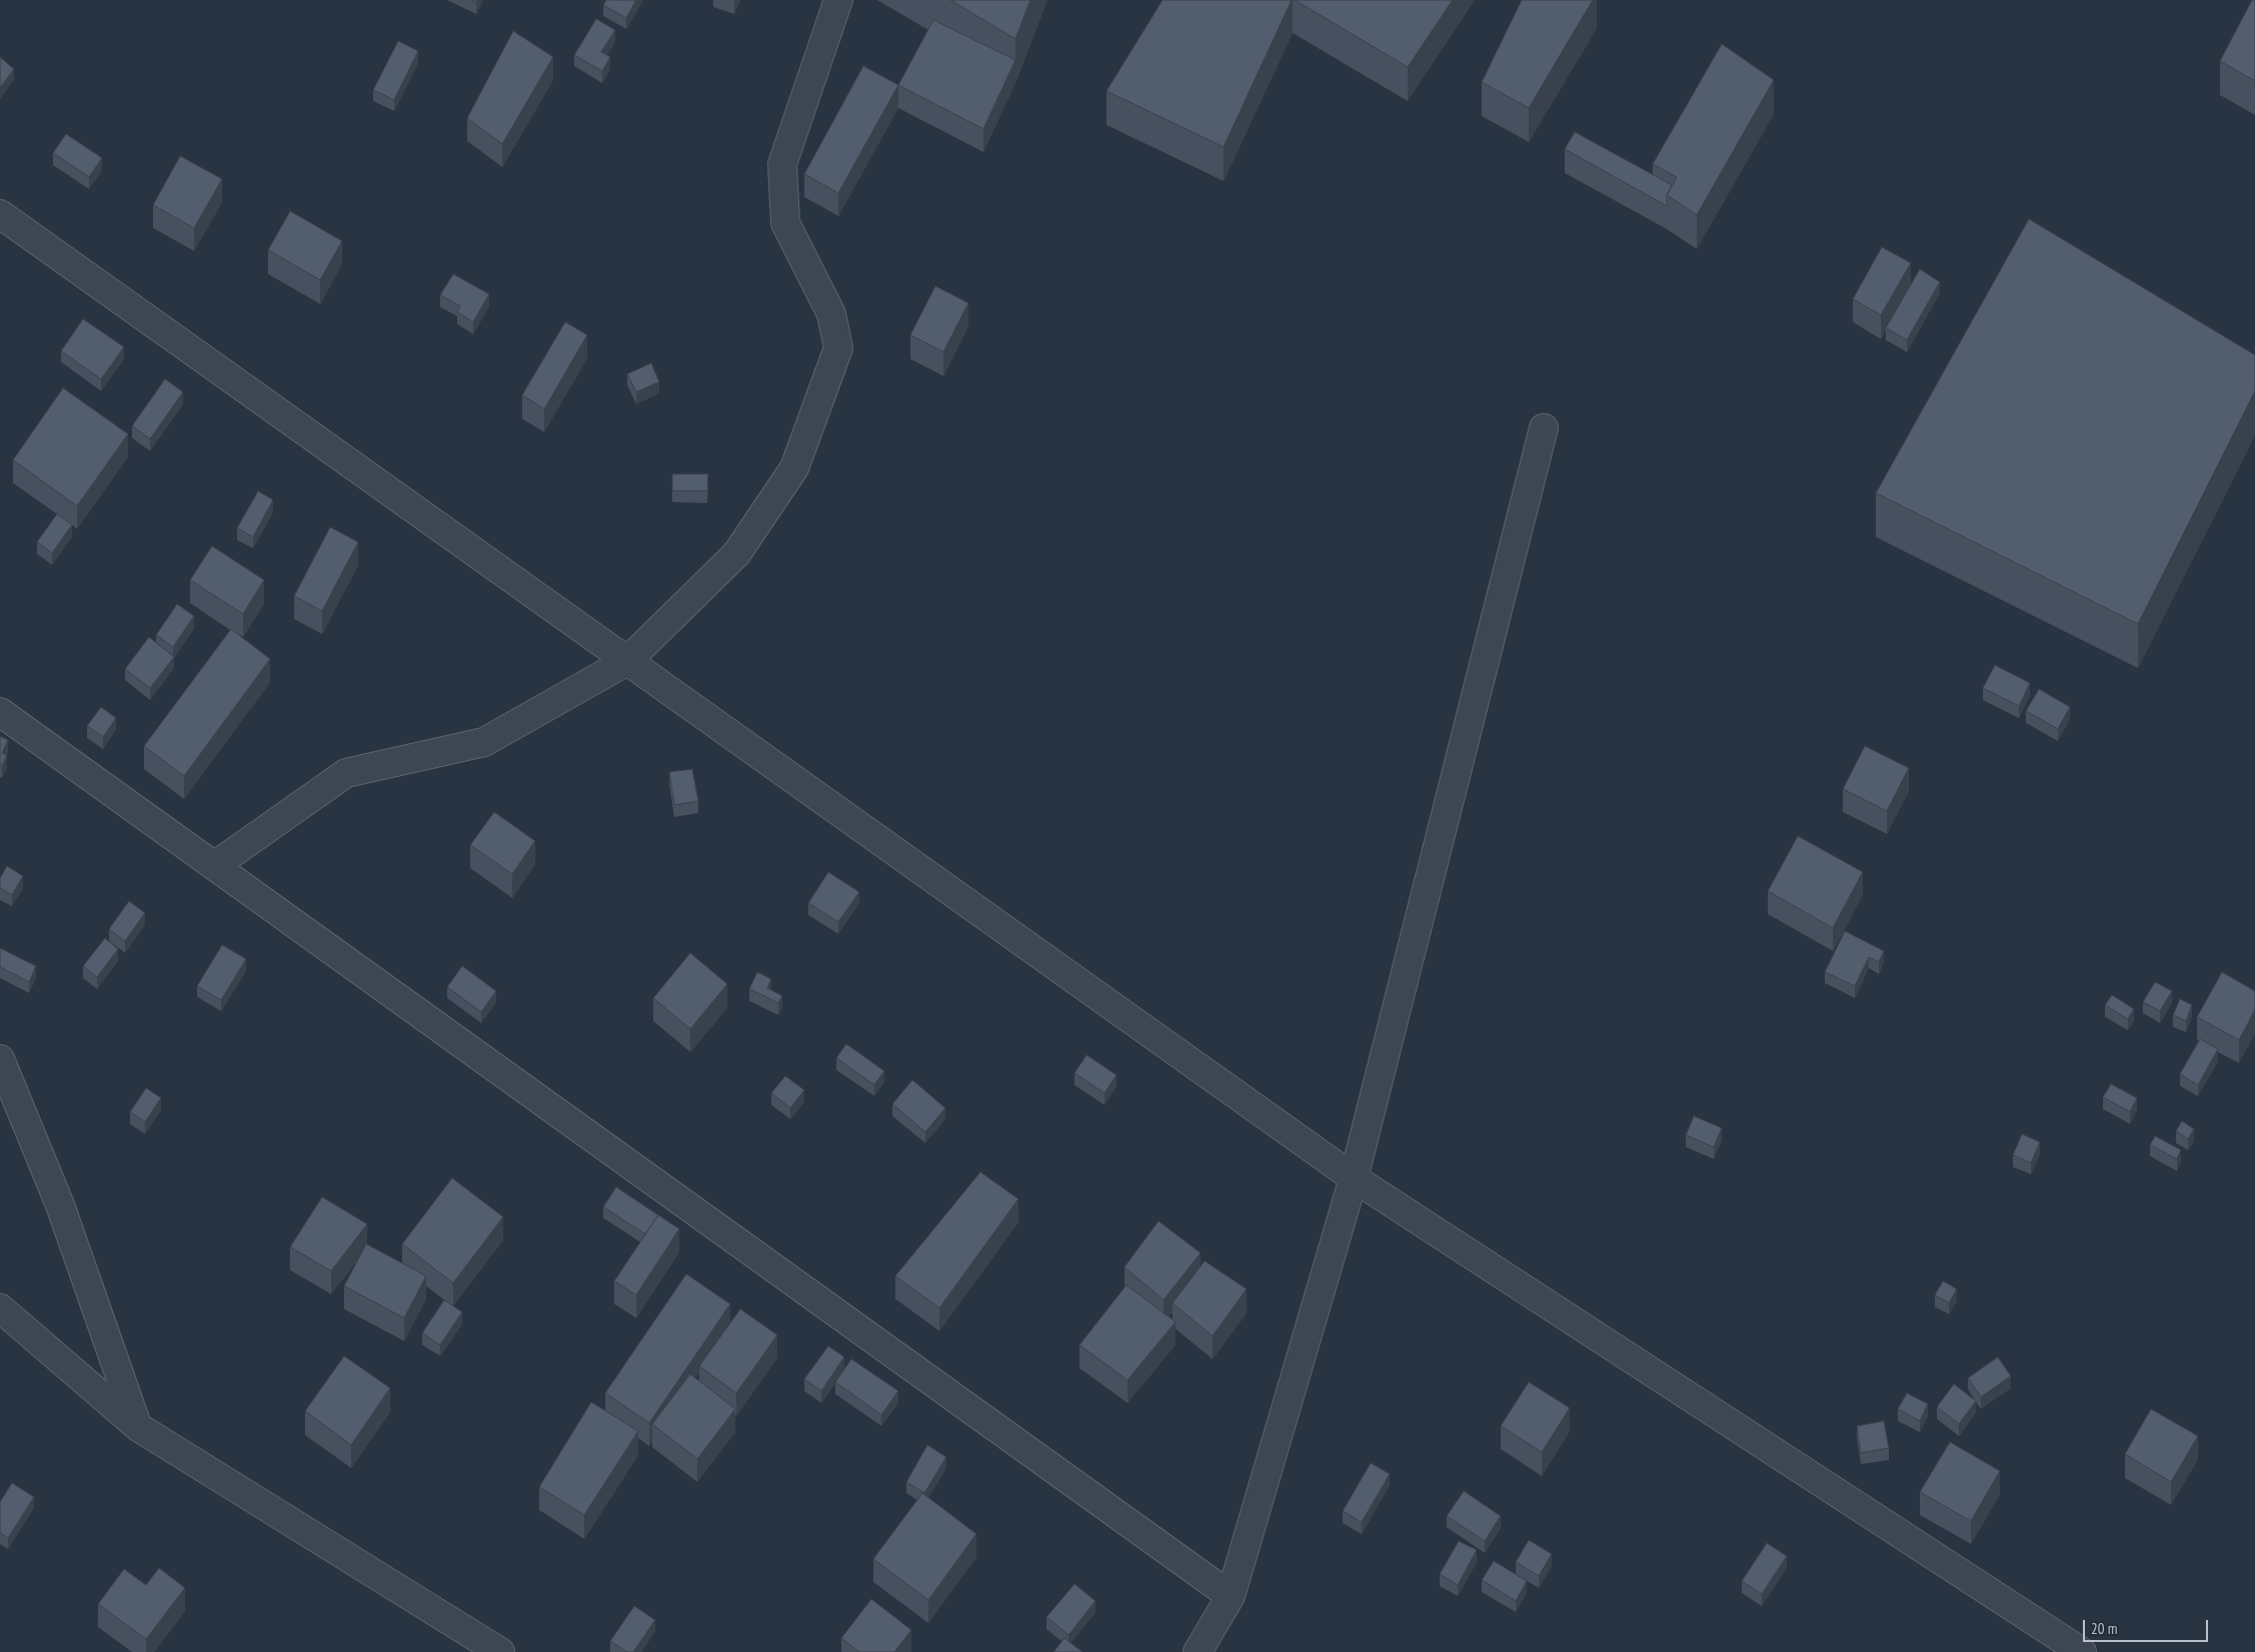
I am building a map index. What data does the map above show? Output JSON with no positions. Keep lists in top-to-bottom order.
{
  "scale_bar": "20 m"
}
